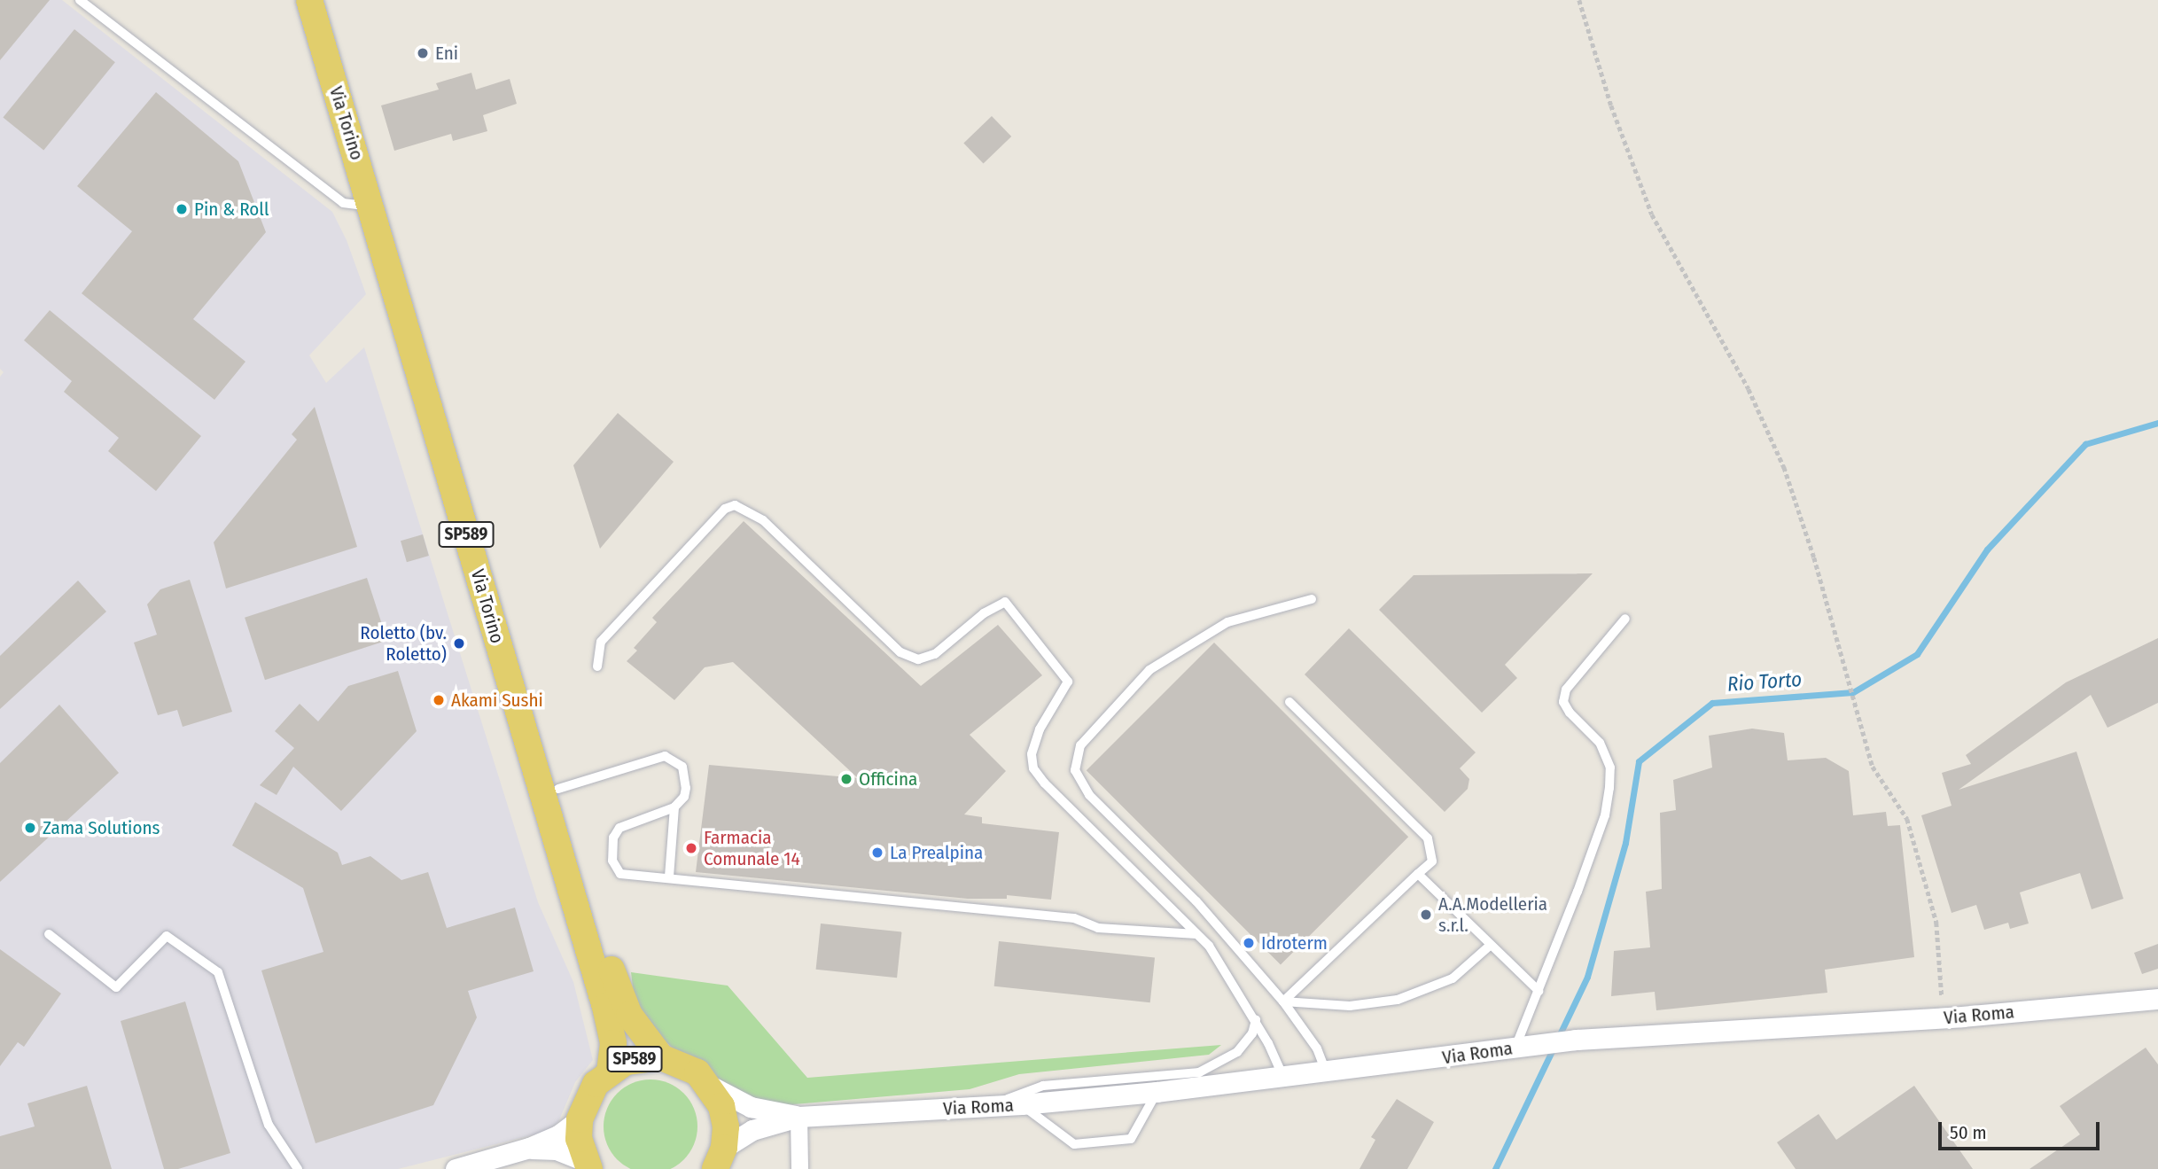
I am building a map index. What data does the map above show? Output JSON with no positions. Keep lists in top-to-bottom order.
{
  "streets": {
    "main road": ["Via Torino", "SP589"],
    "street": ["Via Roma"]
  },
  "crossings": [
    ["Via Torino", "SP589"]
  ],
  "water": ["Rio Torto"],
  "places": [
    "Eni",
    "Pin & Roll",
    "Roletto (bv. Roletto)",
    "Akami Sushi",
    "Officina",
    "Zama Solutions",
    "Farmacia Comunale 14",
    "La Prealpina",
    "A.A.Modelleria s.r.l.",
    "Idroterm"
  ],
  "scale_bar": "50 m"
}
